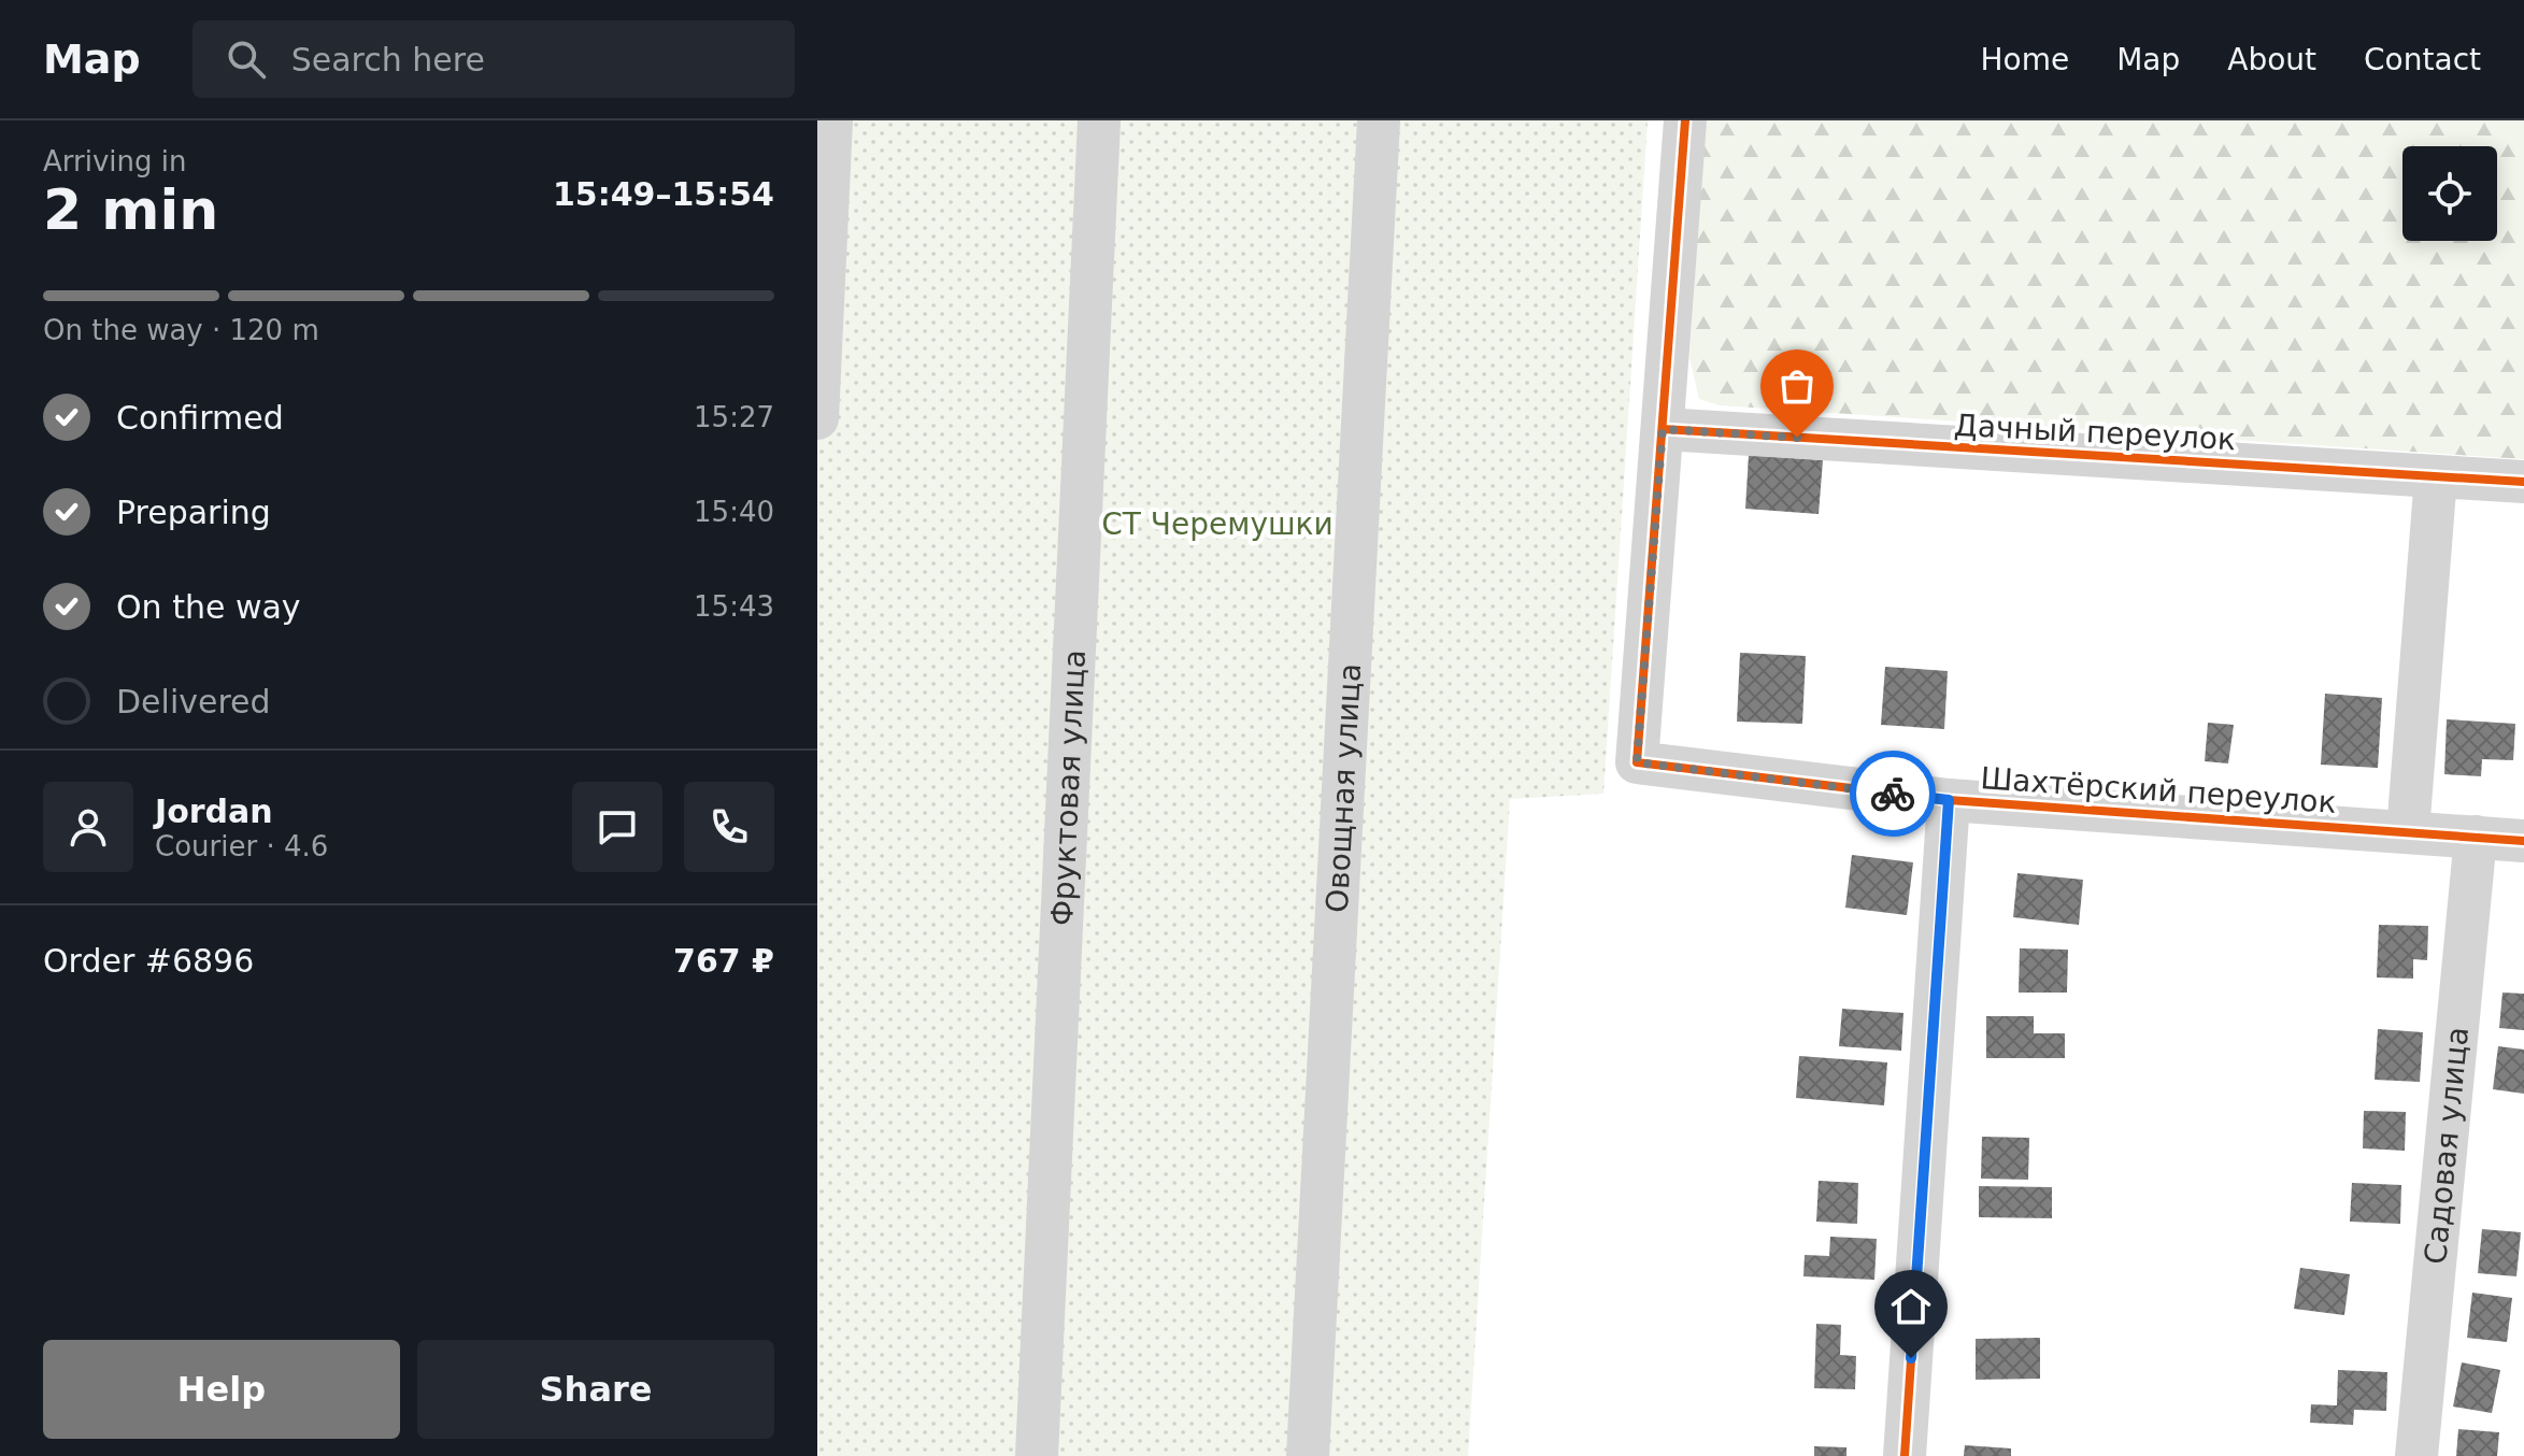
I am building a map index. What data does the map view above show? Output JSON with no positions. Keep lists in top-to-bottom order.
{
  "streets": {
    "street": [
      "Дачный переулок",
      "Фруктовая улица",
      "Овощная улица",
      "Шахтёрский переулок",
      "Садовая улица"
    ]
  },
  "crossings": [
    ["Дачный переулок", "Шахтёрский переулок"],
    ["Шахтёрский переулок", "Садовая улица"]
  ],
  "parks": ["СТ Черемушки"],
  "page": {
    "header": "Map",
    "search": "Search here",
    "nav": [
      "Home",
      "Map",
      "About",
      "Contact"
    ],
    "heading": ["2 min", "Arriving in", "15:49–15:54"],
    "panel": [
      "Jordan",
      "Courier · 4.6",
      "Order #6896",
      "767 ₽"
    ],
    "bar": "On the way · 120 m",
    "list": [
      ["Confirmed", "15:27"],
      ["Preparing", "15:40"],
      ["On the way", "15:43"],
      "Delivered"
    ],
    "buttons": ["Help", "Share"]
  }
}
